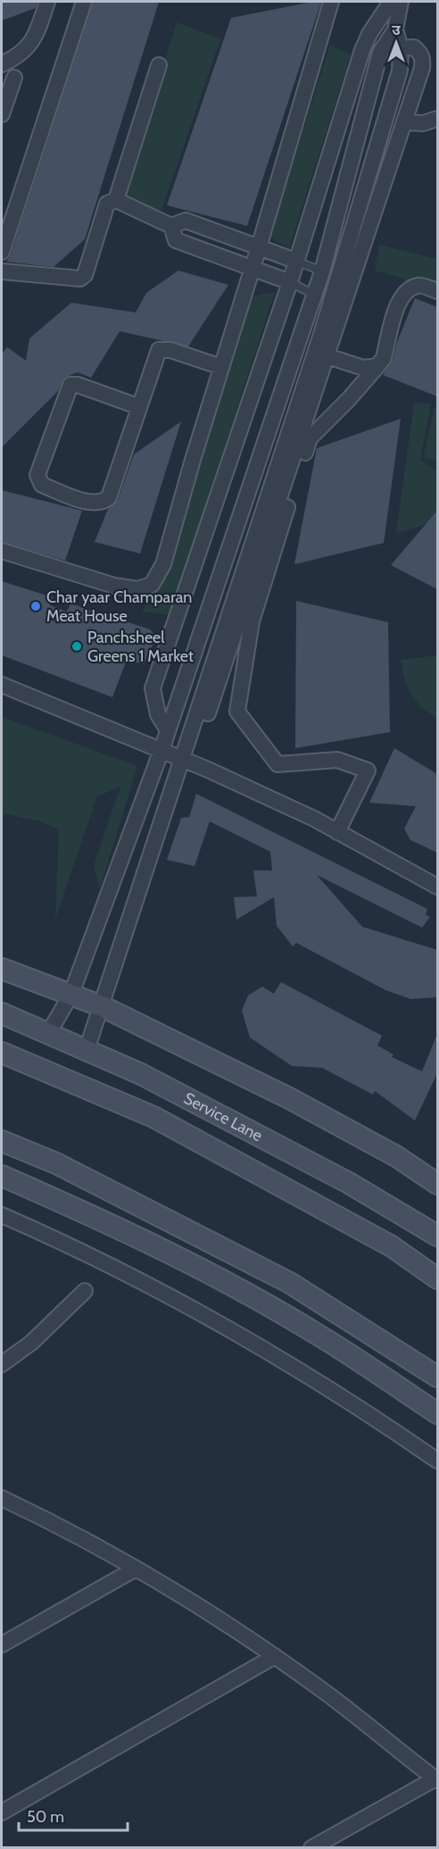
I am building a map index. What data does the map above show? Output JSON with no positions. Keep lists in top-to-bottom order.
{
  "streets": {
    "street": ["Service Lane"]
  },
  "places": ["Char yaar Champaran Meat House", "Panchsheel Greens 1 Market"],
  "scale_bar": "50 m",
  "north": "top"
}
